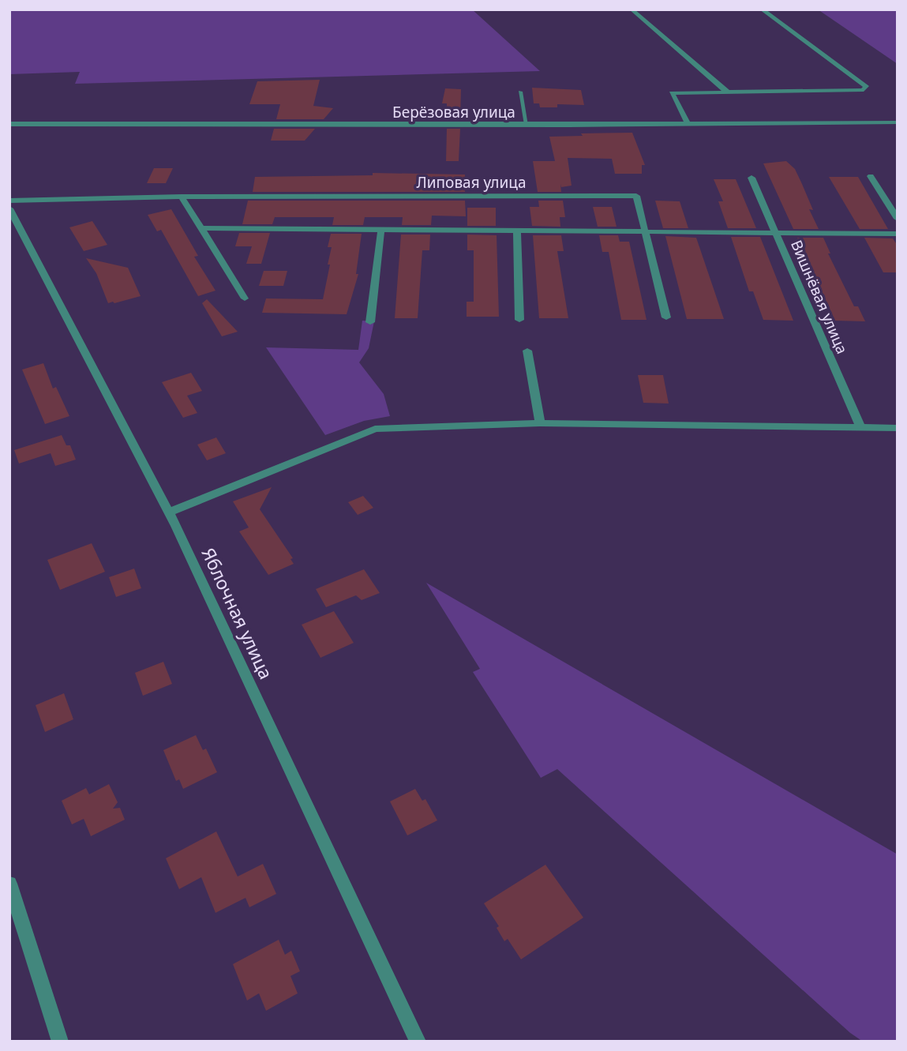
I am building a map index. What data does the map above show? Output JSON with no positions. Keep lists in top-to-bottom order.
{
  "streets": {
    "street": [
      "Берёзовая улица",
      "Липовая улица",
      "Вишнёвая улица",
      "Яблочная улица"
    ]
  }
}
